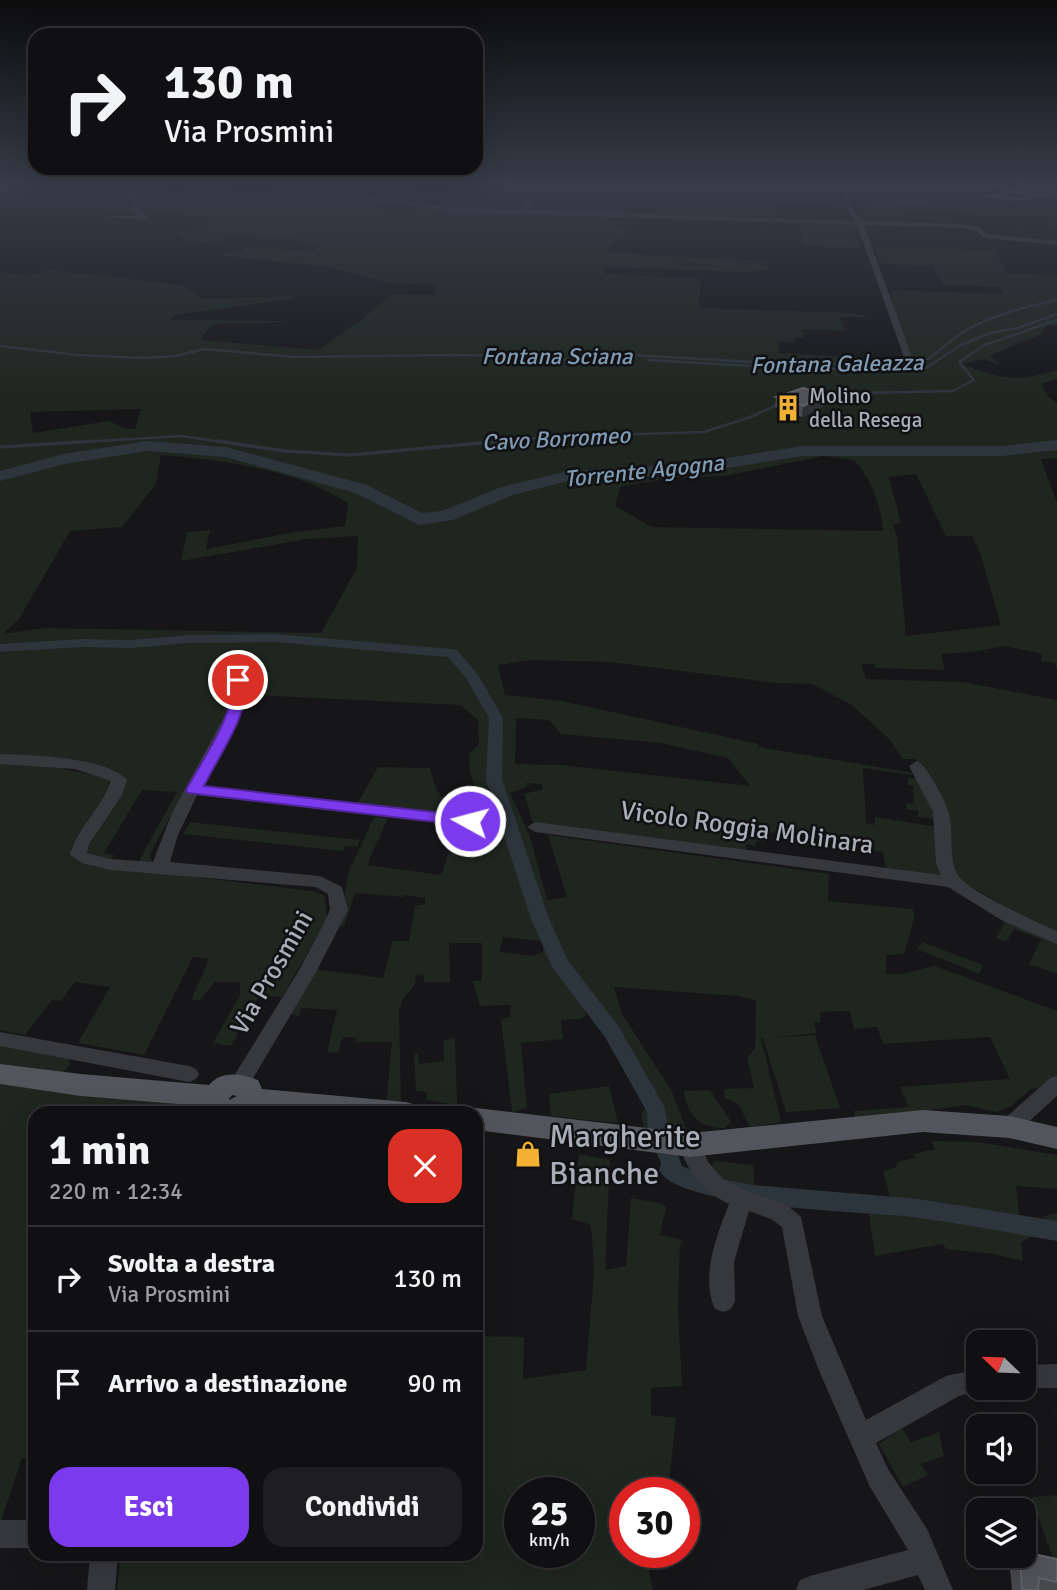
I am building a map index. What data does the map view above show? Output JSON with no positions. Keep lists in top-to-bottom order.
{
  "streets": {
    "street": ["Vicolo Roggia Molinara", "Via Prosmini"]
  },
  "water": [
    "Fontana Sciana",
    "Fontana Galeazza",
    "Cavo Borromeo",
    "Torrente Agogna"
  ],
  "places": {
    "building": ["Molino della Resega"],
    "shop": ["Margherite Bianche"]
  },
  "north": "top left",
  "page": {
    "turn": ["130 m", "Via Prosmini"],
    "heading": ["1 min", "220 m · 12:34"],
    "list": [
      {
        "name": "Svolta a destra",
        "note": "Via Prosmini",
        "value": "130 m"
      },
      {
        "name": "Arrivo a destinazione",
        "value": "90 m"
      }
    ],
    "buttons": ["Esci", "Condividi"],
    "speed": "25 km/h",
    "limit": "30"
  }
}
